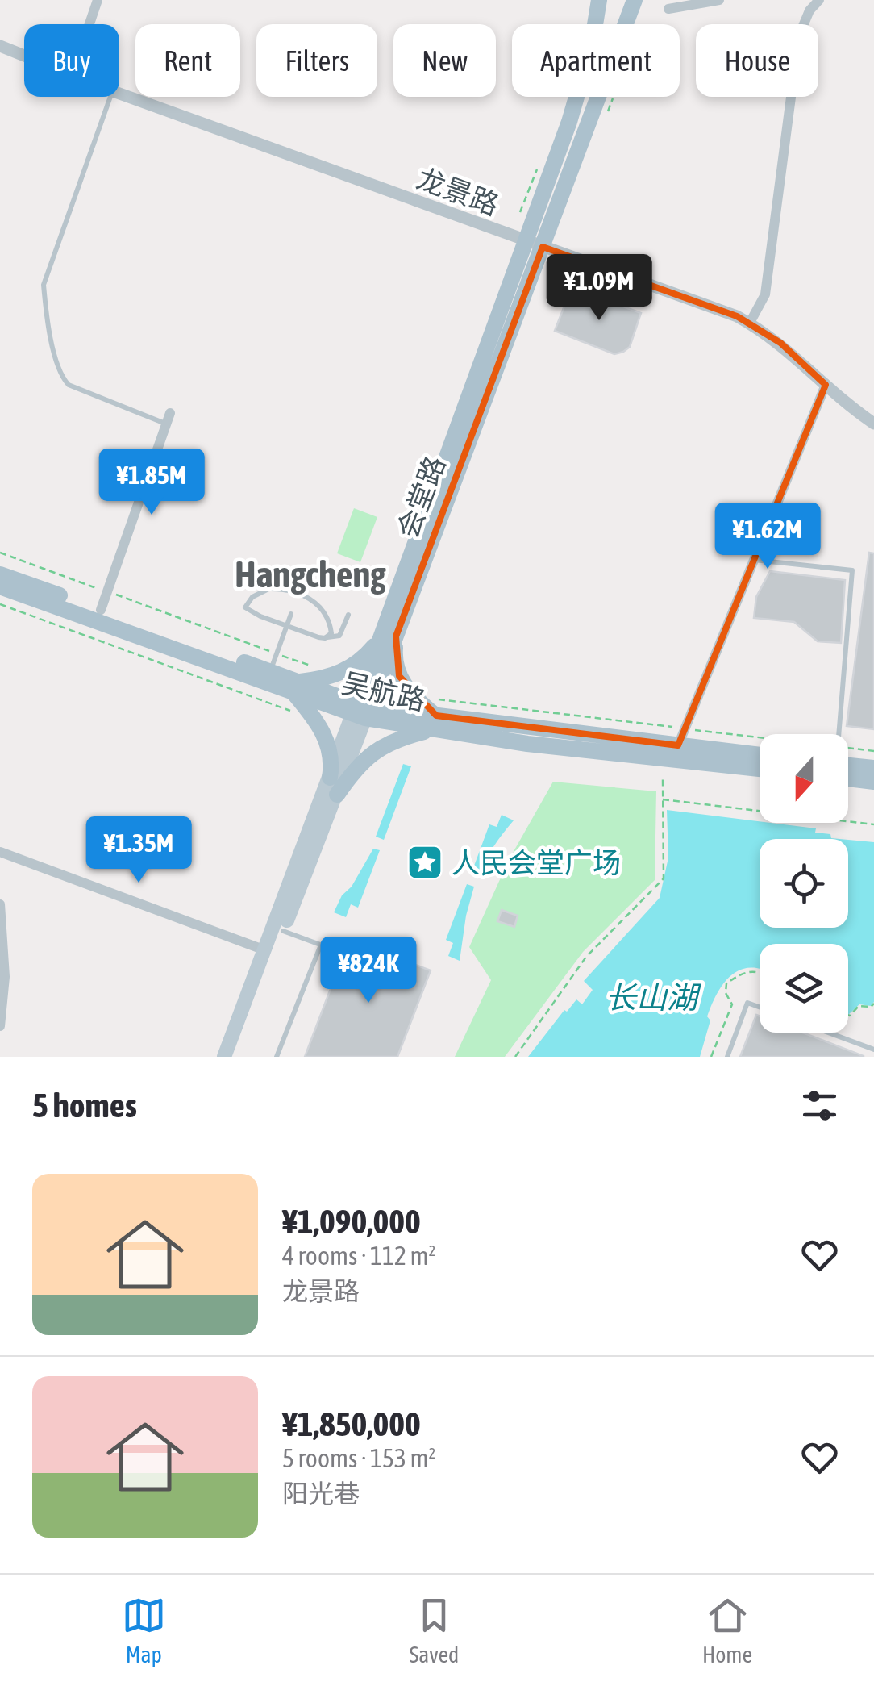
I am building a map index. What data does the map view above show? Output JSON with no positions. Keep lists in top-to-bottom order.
{
  "streets": {
    "main road": ["会堂路", "吴航路"],
    "street": ["龙景路"]
  },
  "crossings": [
    ["龙景路", "会堂路"],
    ["会堂路", "吴航路"]
  ],
  "districts": ["Hangcheng"],
  "water": ["长山湖"],
  "places": {
    "place": ["人民会堂广场"]
  },
  "north": "bottom",
  "page": {
    "chip": [
      "Buy",
      "Rent",
      "Filters",
      "New",
      "Apartment",
      "House"
    ],
    "price": [
      "¥1.09M",
      "¥1.85M",
      "¥1.62M",
      "¥1.35M",
      "¥824K"
    ],
    "heading": "5 homes",
    "list": [
      {
        "name": "¥1,090,000",
        "note": "4 rooms · 112 m² · 龙景路"
      },
      {
        "name": "¥1,850,000",
        "note": "5 rooms · 153 m² · 阳光巷"
      }
    ],
    "tabs": ["Map", "Saved", "Home"]
  }
}
